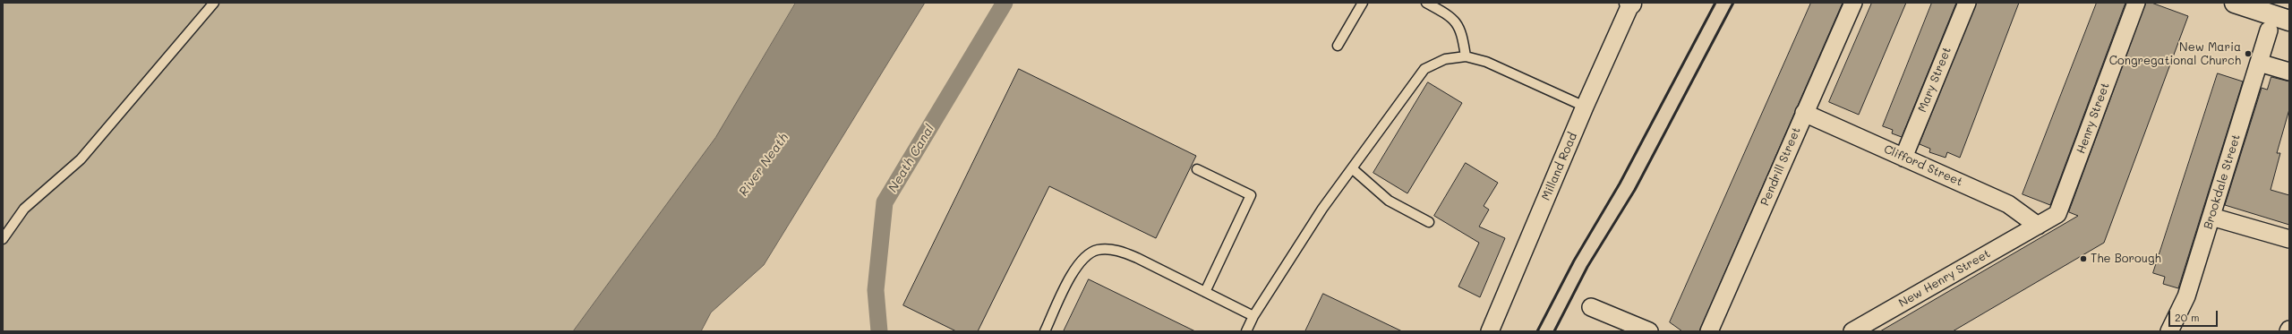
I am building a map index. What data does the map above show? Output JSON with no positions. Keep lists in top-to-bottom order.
{
  "streets": {
    "street": [
      "Mary Street",
      "Henry Street",
      "Clifford Street",
      "Milland Road",
      "Pendrill Street",
      "Brookdale Street",
      "New Henry Street"
    ]
  },
  "crossings": [
    ["Mary Street", "Clifford Street"],
    ["Henry Street", "New Henry Street"],
    ["Clifford Street", "Pendrill Street"],
    ["Clifford Street", "New Henry Street"]
  ],
  "water": ["Neath Canal", "River Neath"],
  "places": ["New Maria Congregational Church", "The Borough"],
  "scale_bar": "20 m"
}
